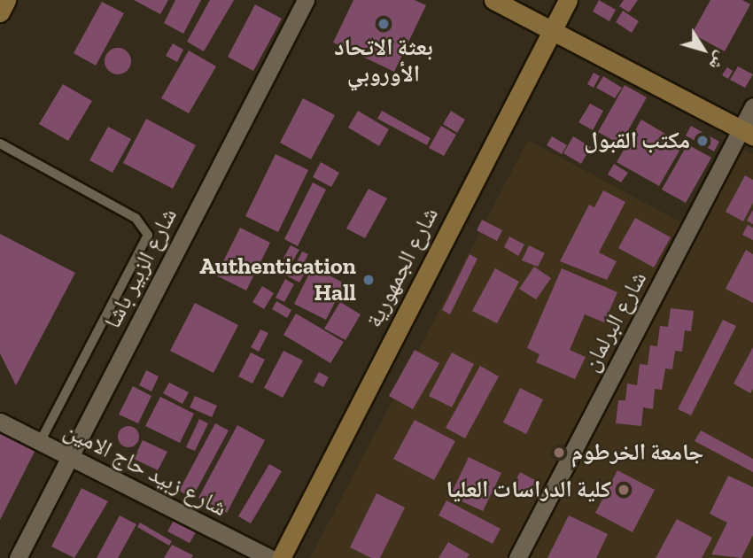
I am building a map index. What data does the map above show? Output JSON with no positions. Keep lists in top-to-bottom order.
{
  "streets": {
    "main road": ["شارع الجمهورية"],
    "street": ["شارع الزبير باشا", "شارع البرلمان", "شارع زبيد حاج الامين"]
  },
  "crossings": [
    ["شارع الزبير باشا", "شارع زبيد حاج الامين"]
  ],
  "places": [
    "بعثة الاتحاد الأوروبي",
    "مكتب القبول",
    "Authentication Hall",
    "جامعة الخرطوم",
    "كلية الدراسات العليا"
  ],
  "north": "bottom right"
}
